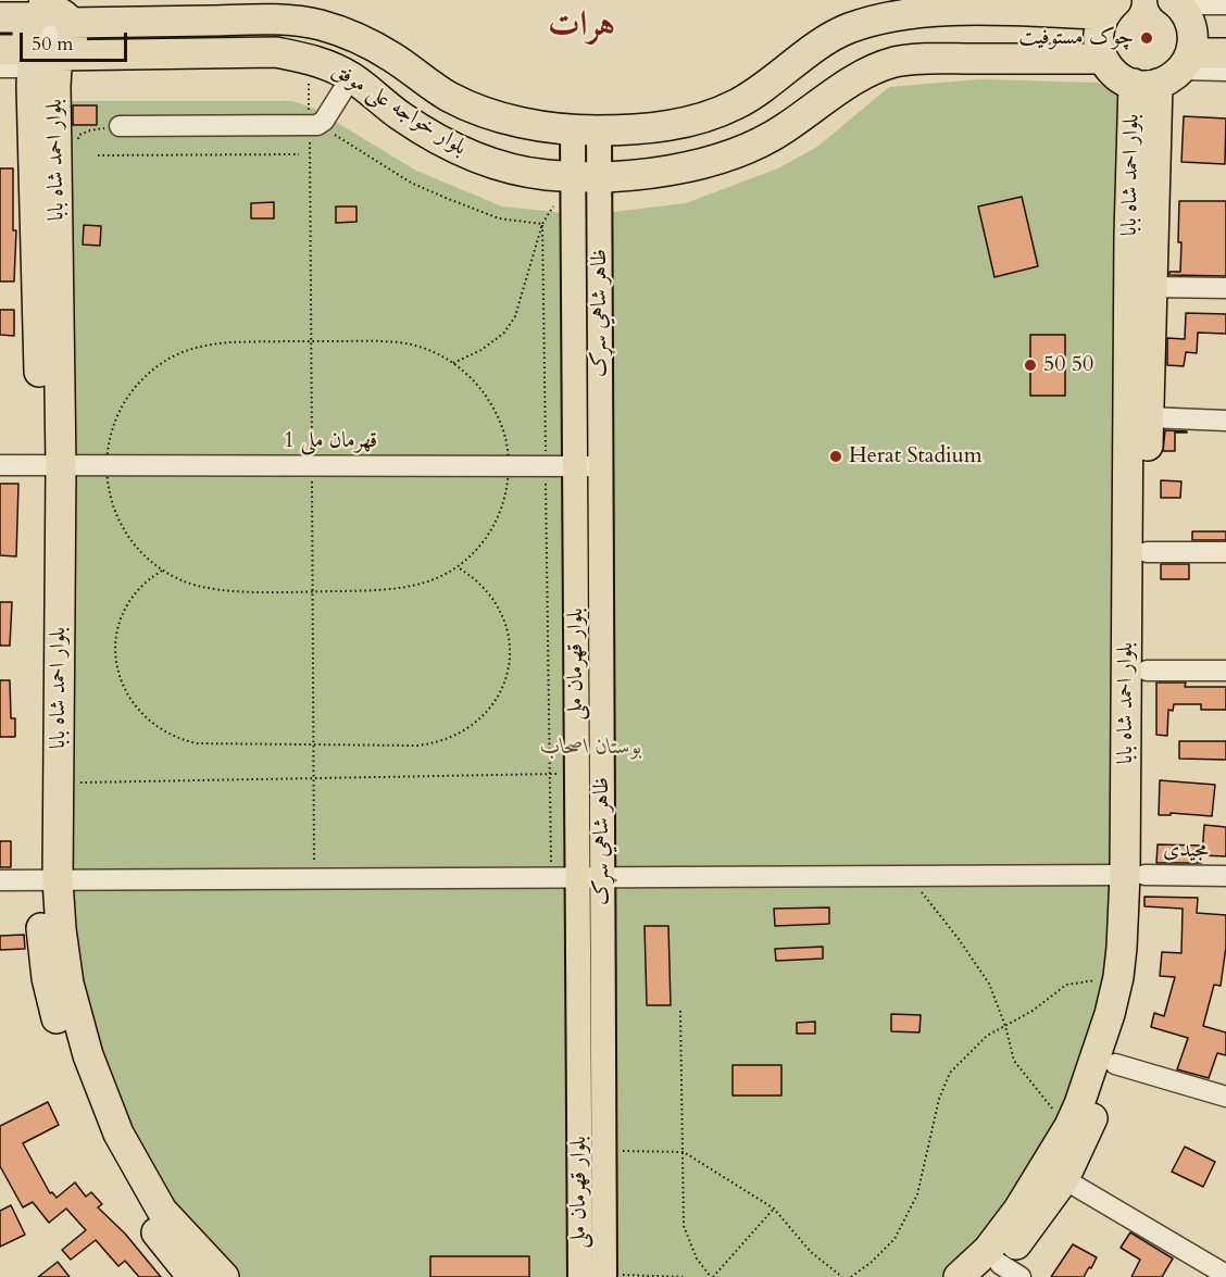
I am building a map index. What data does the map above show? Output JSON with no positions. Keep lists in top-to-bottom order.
{
  "streets": {
    "highway": ["بلوار خواجه علی موفق", "بلوار احمد شاه بابا"],
    "main road": ["ظاهر شاهي سړک", "بلوار قهرمان ملی"],
    "street": ["قهرمان ملی 1", "مجیدی"]
  },
  "crossings": [
    ["بلوار خواجه علی موفق", "بلوار احمد شاه بابا"],
    ["بلوار خواجه علی موفق", "ظاهر شاهي سړک"],
    ["بلوار خواجه علی موفق", "بلوار قهرمان ملی"],
    ["بلوار احمد شاه بابا", "قهرمان ملی 1"],
    ["بلوار احمد شاه بابا", "مجیدی"],
    ["ظاهر شاهي سړک", "قهرمان ملی 1"],
    ["ظاهر شاهي سړک", "بلوار قهرمان ملی"],
    ["ظاهر شاهي سړک", "مجیدی"],
    ["قهرمان ملی 1", "بلوار قهرمان ملی"],
    ["بلوار قهرمان ملی", "مجیدی"]
  ],
  "districts": ["هرات"],
  "parks": ["بوستان اصحاب"],
  "places": ["چوک مستوفیت", "50 50", "Herat Stadium"],
  "scale_bar": "50 m"
}
